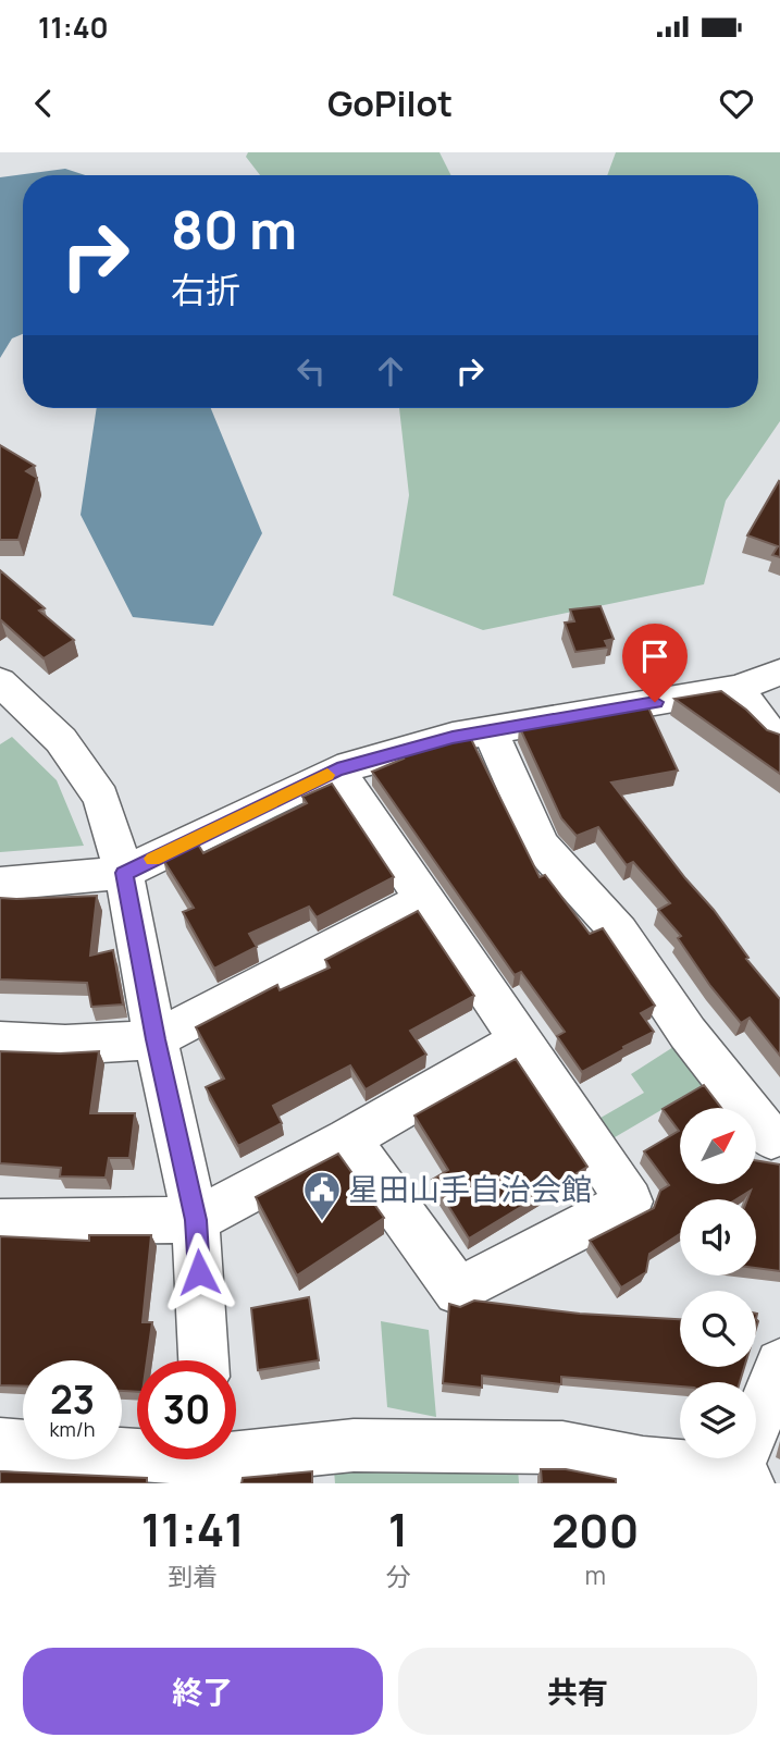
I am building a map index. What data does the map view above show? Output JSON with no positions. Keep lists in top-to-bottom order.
{
  "places": {
    "public building": ["星田山手自治会館"]
  },
  "north": "top right",
  "page": {
    "status": "11:40",
    "header": "GoPilot",
    "turn": ["80 m", "右折"],
    "speed": "23 km/h",
    "limit": "30",
    "eta": [
      "11:41",
      "到着",
      "1",
      "分",
      "200",
      "m"
    ],
    "buttons": ["終了", "共有"]
  }
}
